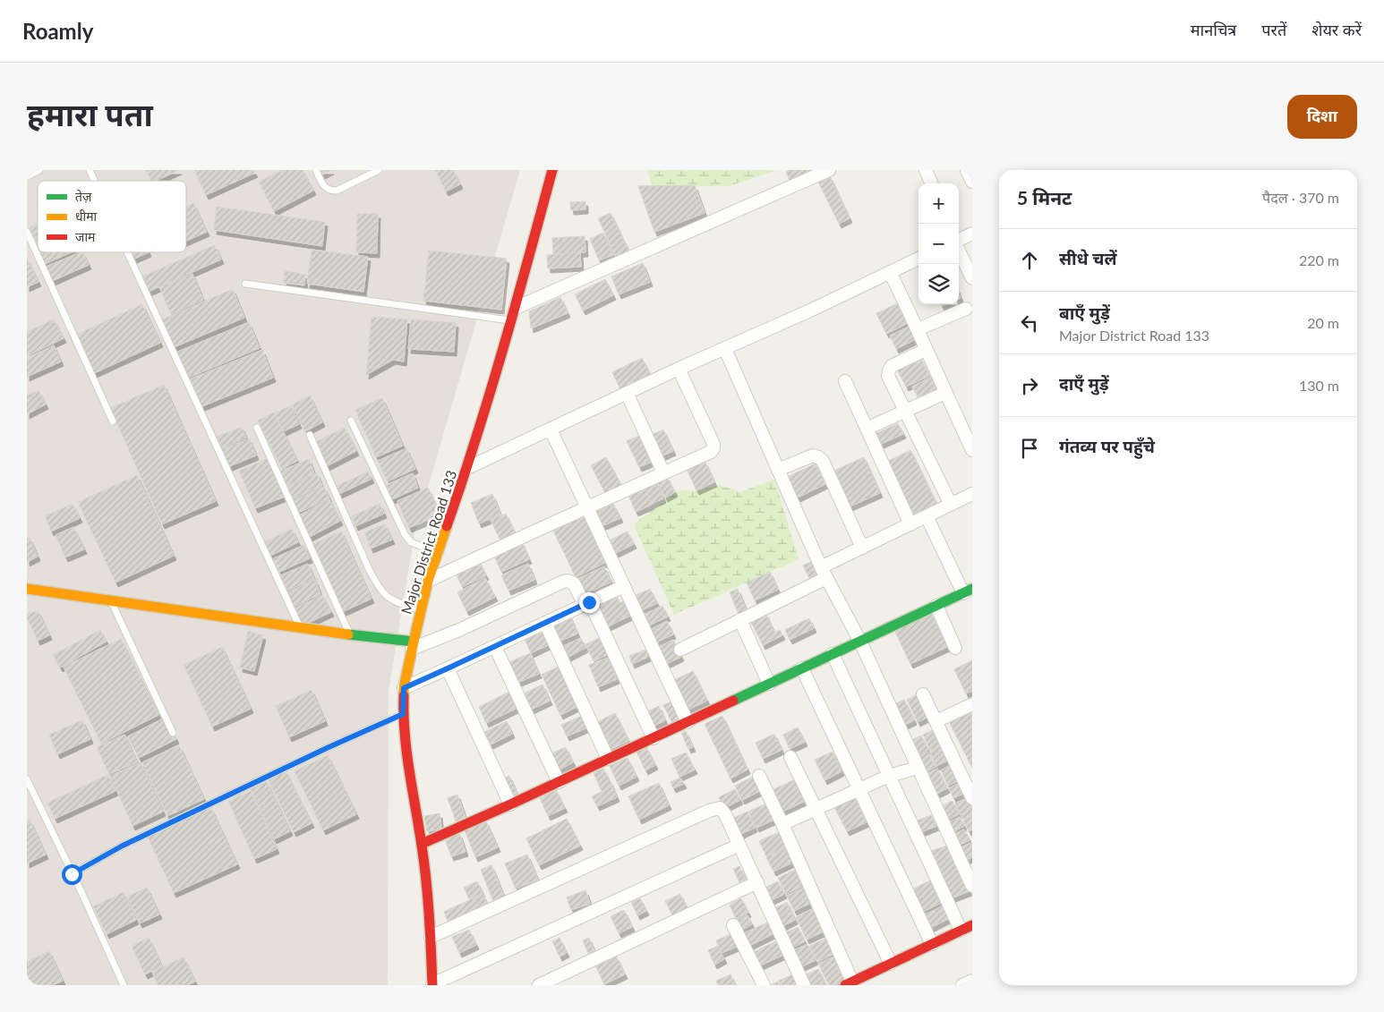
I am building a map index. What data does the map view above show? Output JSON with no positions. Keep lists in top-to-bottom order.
{
  "streets": {
    "street": ["Major District Road 133"]
  },
  "legend": ["तेज़", "धीमा", "जाम"],
  "page": {
    "header": "Roamly",
    "nav": ["मानचित्र", "परतें", "शेयर करें"],
    "title": "हमारा पता",
    "buttons": "दिशा",
    "heading": ["5 मिनट", "पैदल · 370 m"],
    "map_buttons": ["+", "−"],
    "list": [
      ["सीधे चलें", "220 m"],
      ["बाएँ मुड़ें", "Major District Road 133", "20 m"],
      ["दाएँ मुड़ें", "130 m"],
      "गंतव्य पर पहुँचे"
    ]
  }
}
